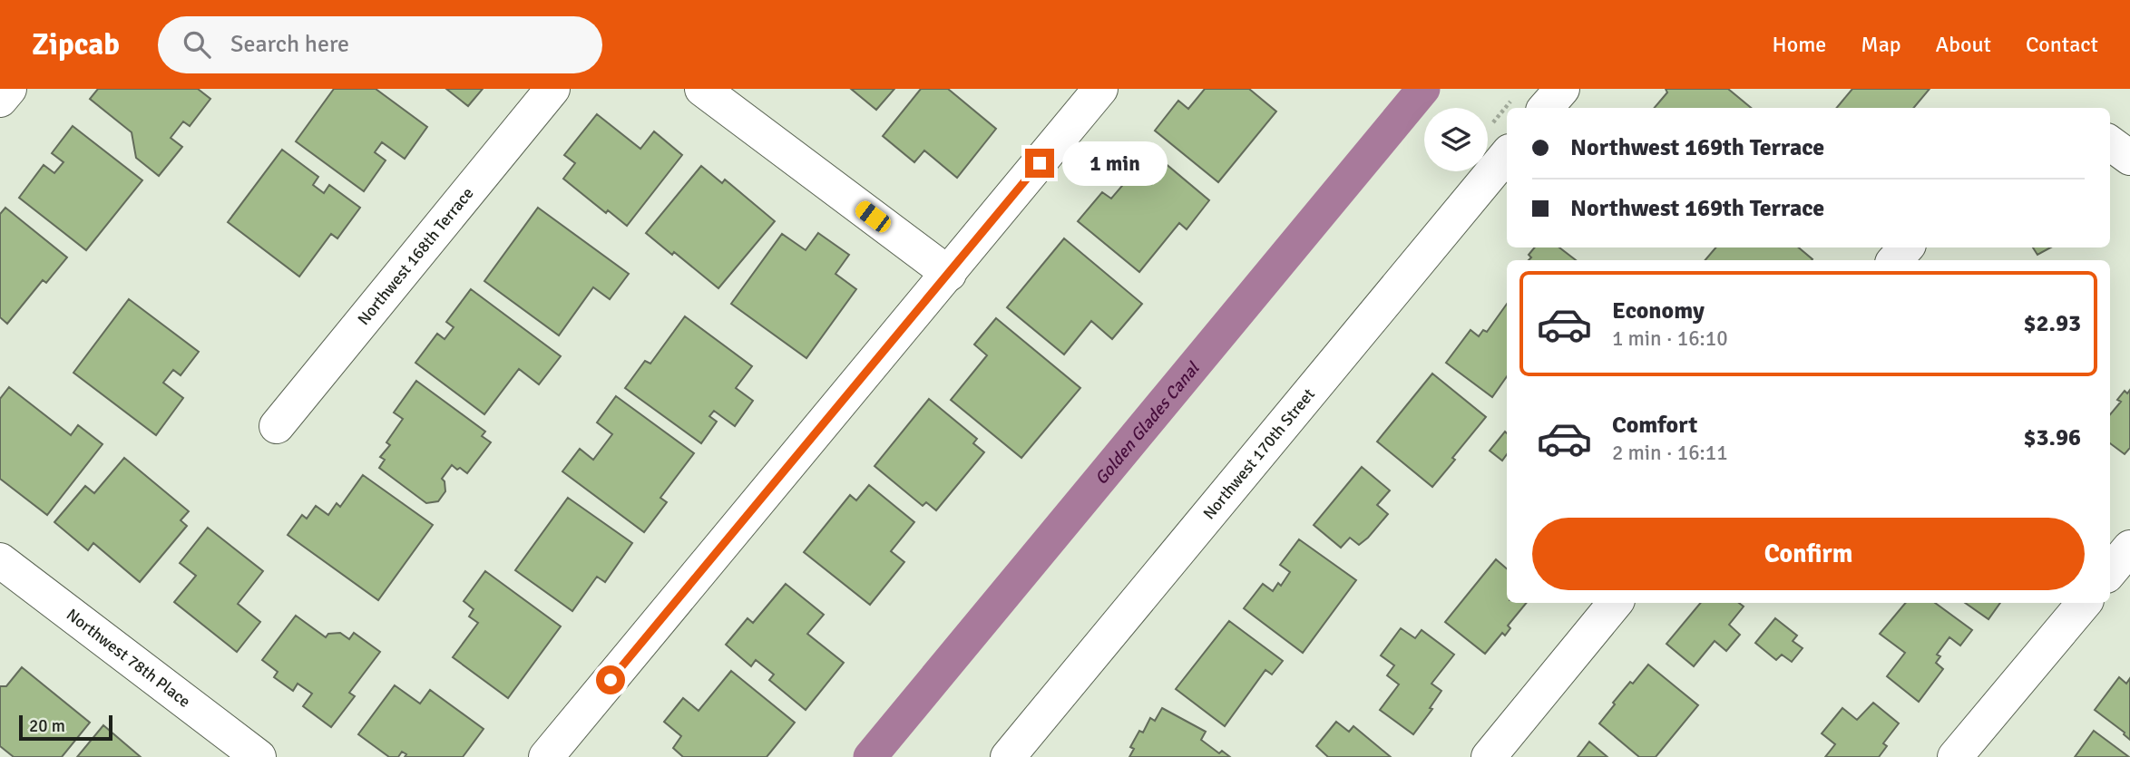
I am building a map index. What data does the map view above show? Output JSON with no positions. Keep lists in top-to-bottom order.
{
  "streets": {
    "street": ["Northwest 168th Terrace", "Northwest 170th Street", "Northwest 78th Place"]
  },
  "water": ["Golden Glades Canal"],
  "scale_bar": "20 m",
  "page": {
    "header": "Zipcab",
    "search": "Search here",
    "nav": [
      "Home",
      "Map",
      "About",
      "Contact"
    ],
    "banner": ["Northwest 169th Terrace", "Northwest 169th Terrace"],
    "bubble": "1 min",
    "list": [
      {
        "name": "Economy",
        "note": "1 min · 16:10",
        "value": "$2.93"
      },
      {
        "name": "Comfort",
        "note": "2 min · 16:11",
        "value": "$3.96"
      }
    ],
    "buttons": "Confirm",
    "scale": "20 m"
  }
}
